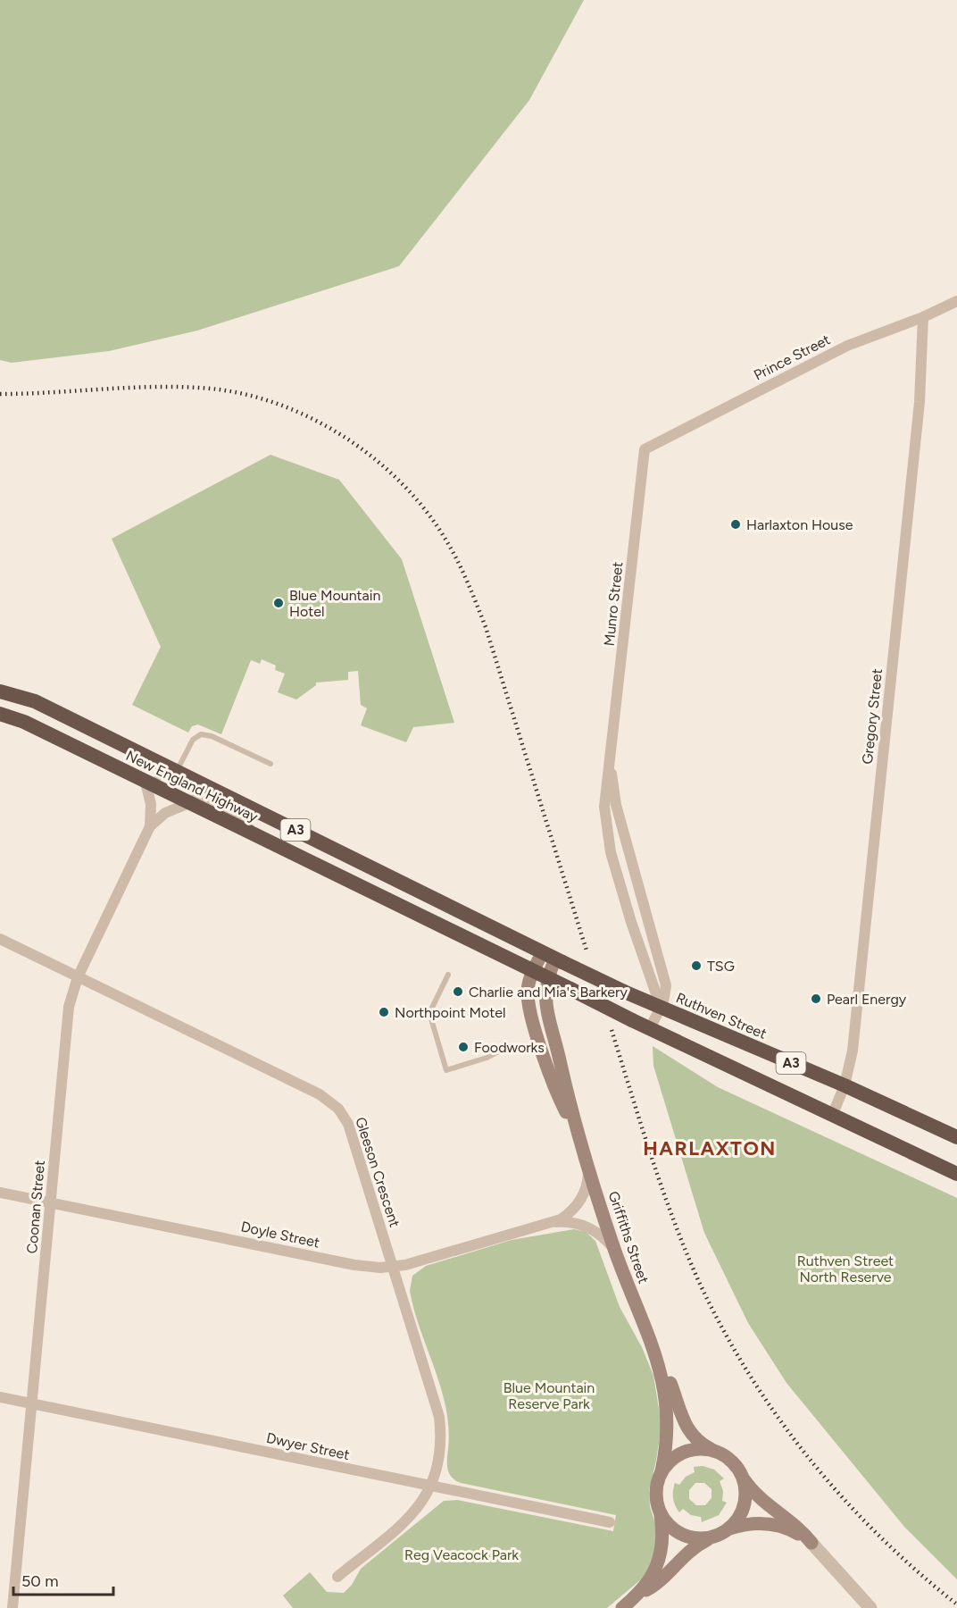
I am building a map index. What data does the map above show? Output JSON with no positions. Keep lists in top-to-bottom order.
{
  "streets": {
    "highway": ["New England Highway", "A3", "Ruthven Street"],
    "main road": ["Griffiths Street"],
    "street": [
      "Prince Street",
      "Munro Street",
      "Gregory Street",
      "Gleeson Crescent",
      "Coonan Street",
      "Doyle Street",
      "Dwyer Street"
    ]
  },
  "crossings": [
    ["Prince Street", "Munro Street"],
    ["Prince Street", "Gregory Street"],
    ["Munro Street", "New England Highway"],
    ["Munro Street", "A3"],
    ["Munro Street", "Ruthven Street"],
    ["Gregory Street", "A3"],
    ["Gregory Street", "Ruthven Street"],
    ["New England Highway", "A3"],
    ["New England Highway", "Ruthven Street"],
    ["New England Highway", "Coonan Street"],
    ["New England Highway", "Griffiths Street"],
    ["Ruthven Street", "Griffiths Street"],
    ["Gleeson Crescent", "Coonan Street"],
    ["Gleeson Crescent", "Doyle Street"],
    ["Gleeson Crescent", "Dwyer Street"],
    ["Coonan Street", "Doyle Street"],
    ["Coonan Street", "Dwyer Street"],
    ["Doyle Street", "Griffiths Street"]
  ],
  "districts": ["HARLAXTON"],
  "parks": ["Ruthven Street North Reserve", "Blue Mountain Reserve Park", "Reg Veacock Park"],
  "places": [
    "Harlaxton House",
    "Blue Mountain Hotel",
    "TSG",
    "Charlie and Mia's Barkery",
    "Pearl Energy",
    "Northpoint Motel",
    "Foodworks"
  ],
  "scale_bar": "50 m"
}
